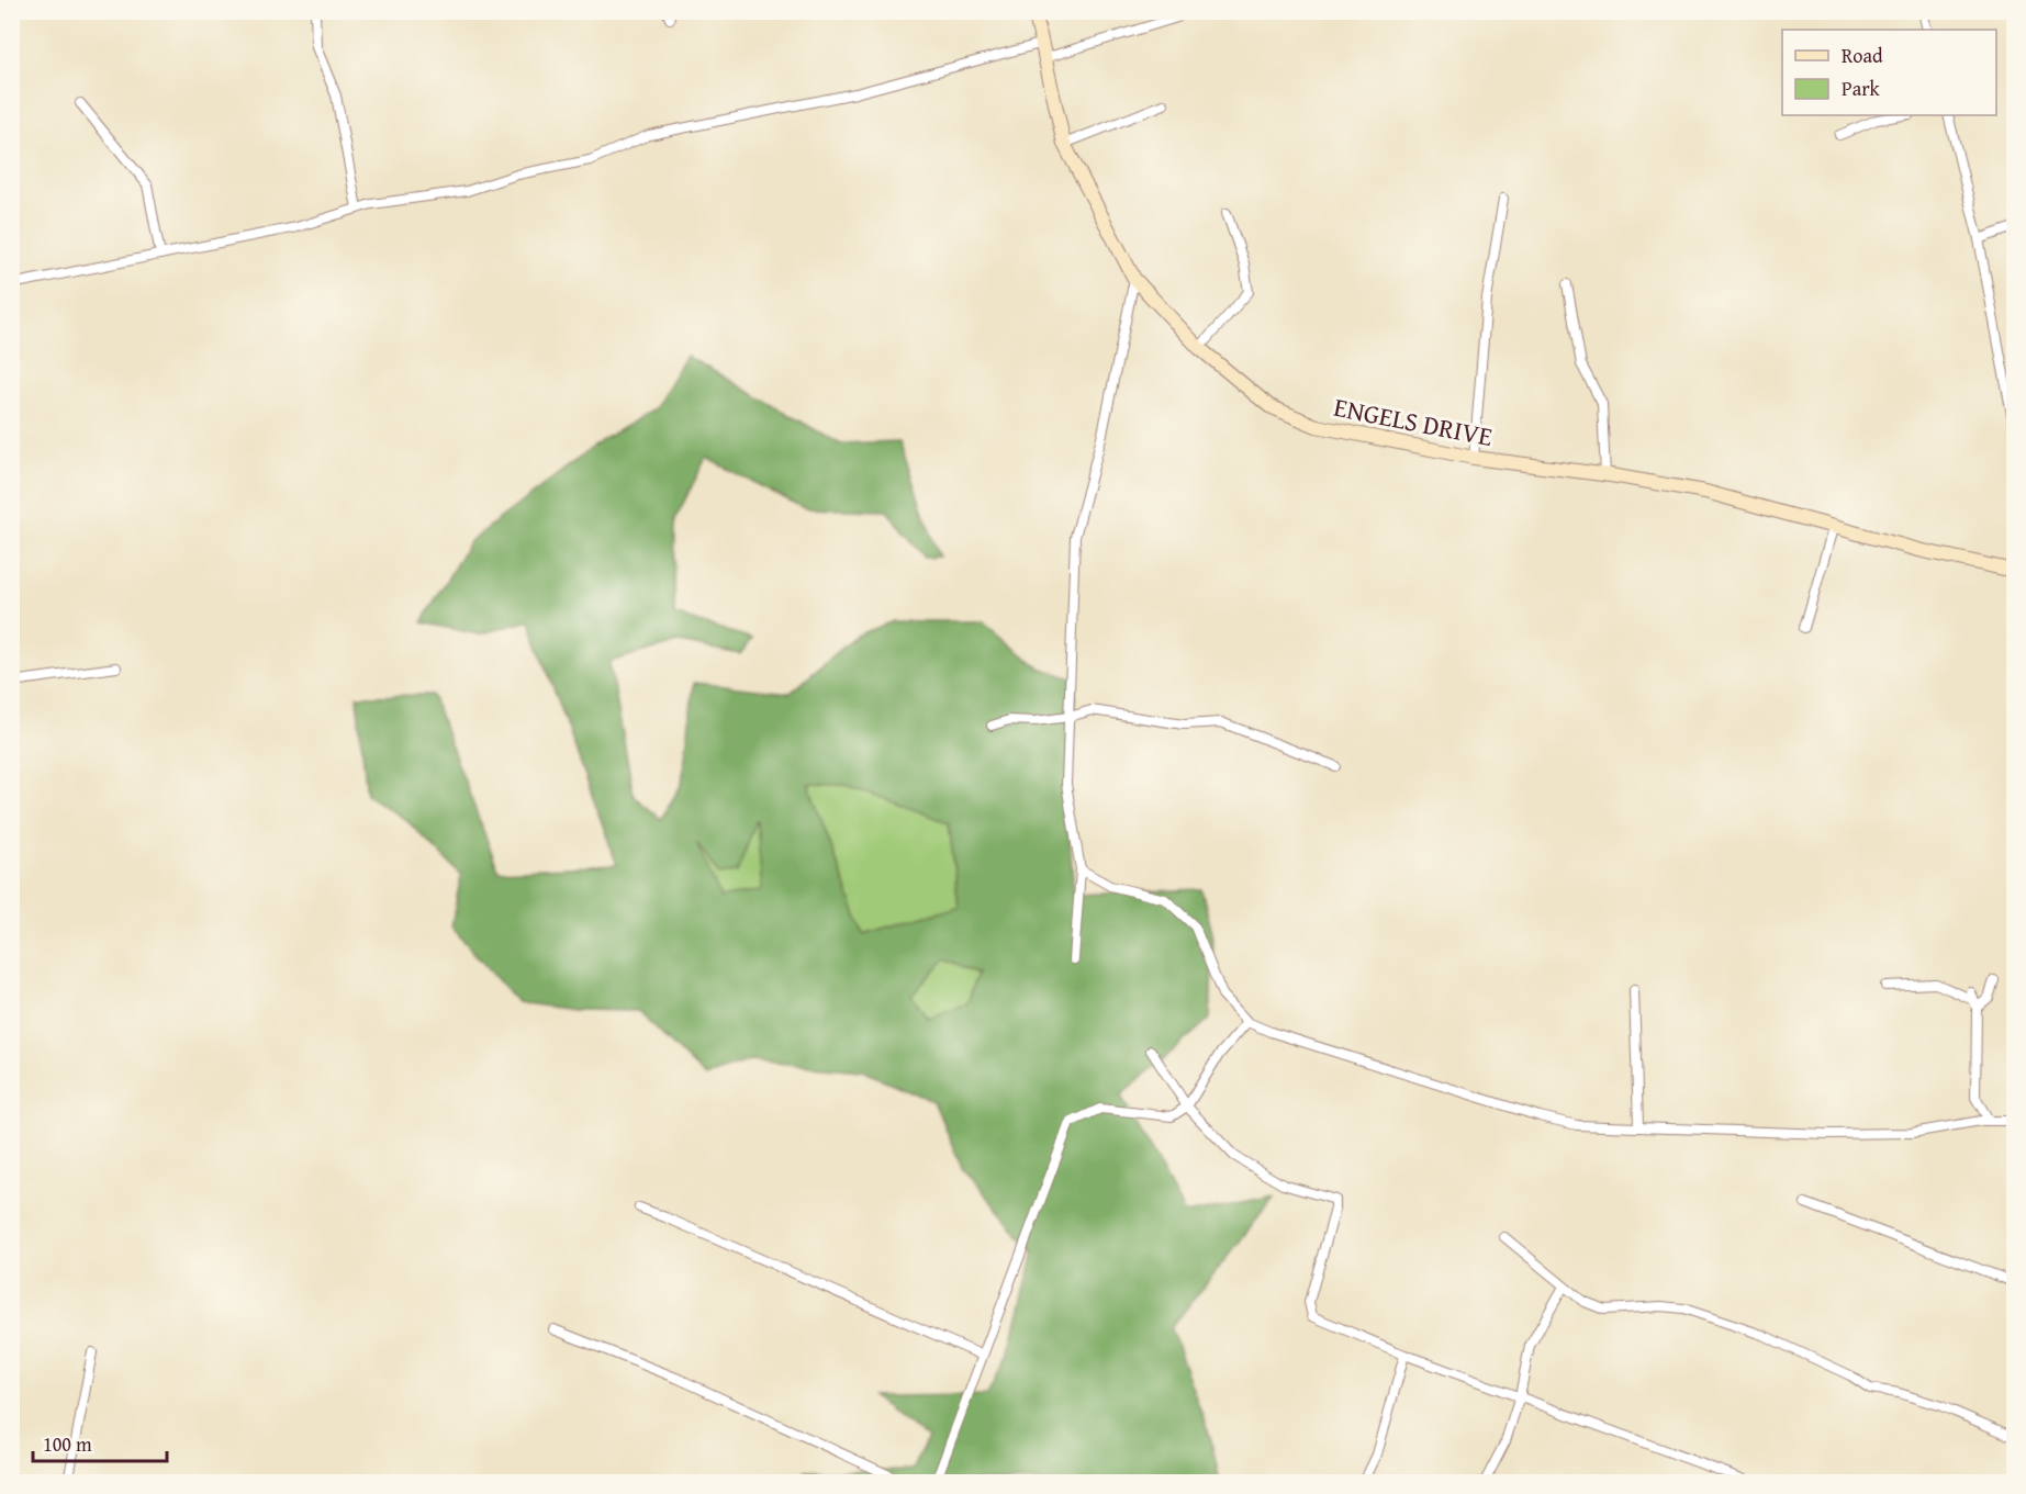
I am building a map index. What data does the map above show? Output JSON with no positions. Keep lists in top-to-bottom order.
{
  "streets": {
    "street": ["ENGELS DRIVE"]
  },
  "legend": ["Road", "Park"],
  "scale_bar": "100 m"
}
